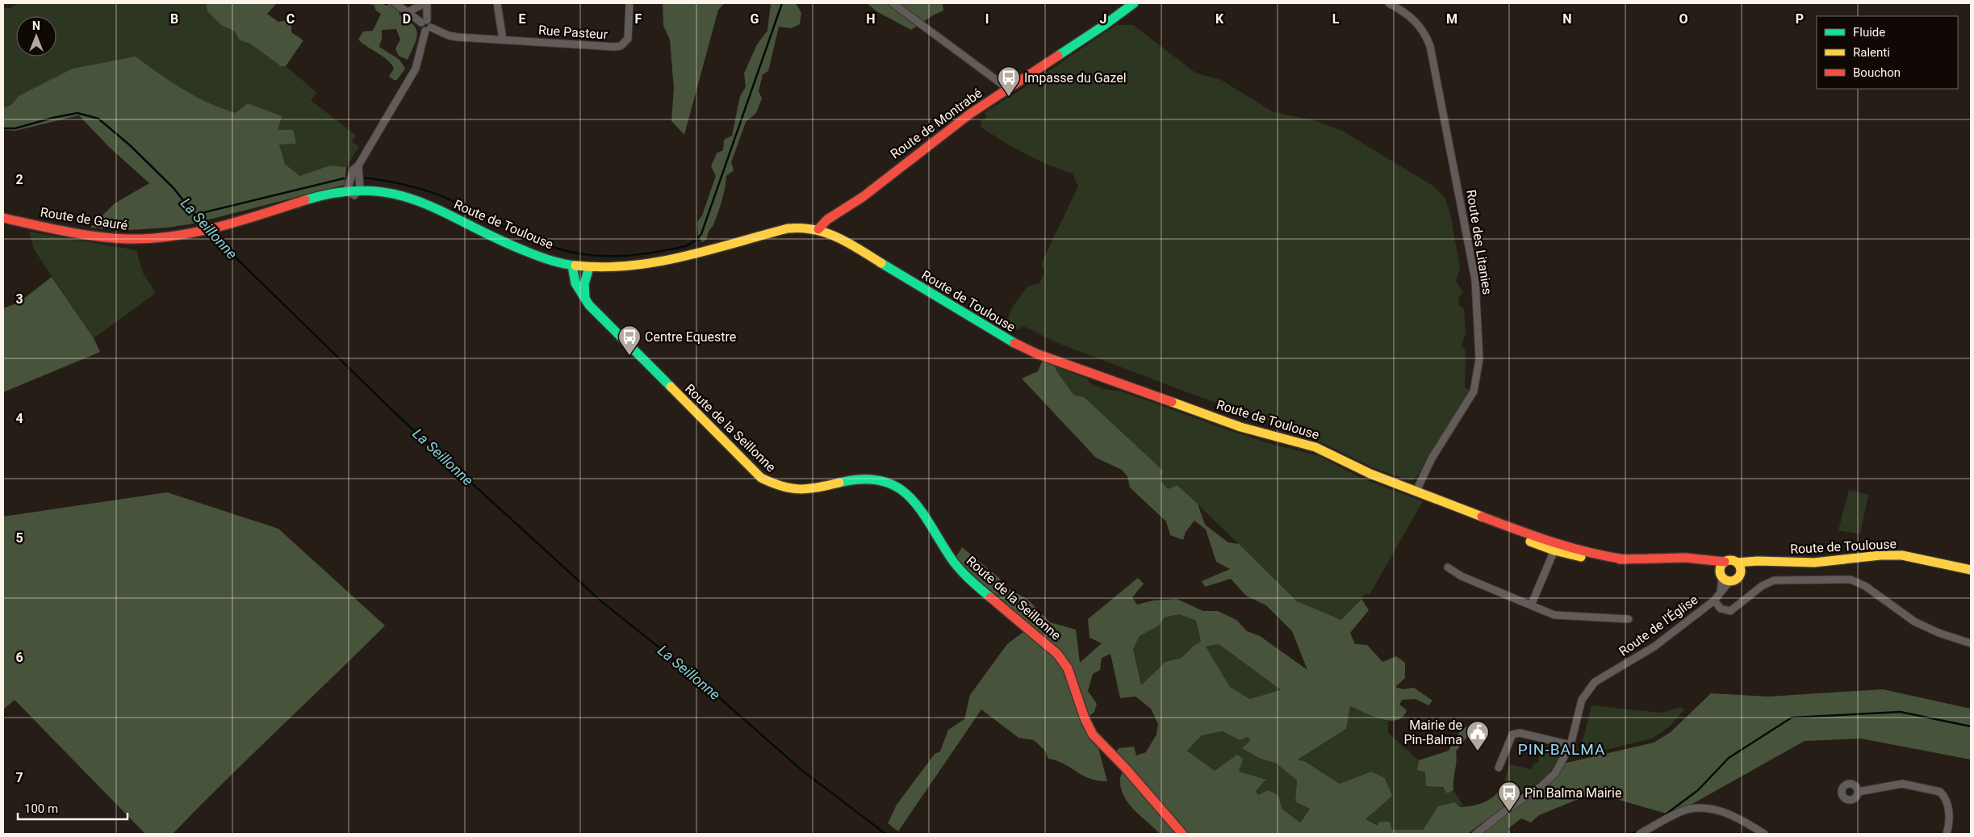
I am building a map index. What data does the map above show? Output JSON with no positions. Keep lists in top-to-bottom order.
{
  "streets": {
    "street": [
      "Rue Pasteur",
      "Route de Montrabé",
      "Route de Gauré",
      "Route de Toulouse",
      "Route des Litanies",
      "Route de la Seillonne",
      "Route de l'Église"
    ]
  },
  "crossings": [
    ["Route de Montrabé", "Route de Toulouse"],
    ["Route de Gauré", "Route de Toulouse"],
    ["Route de Toulouse", "Route des Litanies"],
    ["Route de Toulouse", "Route de la Seillonne"]
  ],
  "districts": ["PIN-BALMA"],
  "water": ["La Seillonne"],
  "places": {
    "bus stop": ["Impasse du Gazel", "Centre Equestre", "Pin Balma Mairie"],
    "public building": ["Mairie de Pin-Balma"]
  },
  "legend": ["Fluide", "Ralenti", "Bouchon"],
  "scale_bar": "100 m",
  "north": "top",
  "grid": {
    "columns": [
      "B",
      "C",
      "D",
      "E",
      "F",
      "G",
      "H",
      "I",
      "J",
      "K",
      "L",
      "M",
      "N",
      "O",
      "P"
    ],
    "rows": [
      "2",
      "3",
      "4",
      "5",
      "6",
      "7"
    ]
  }
}
